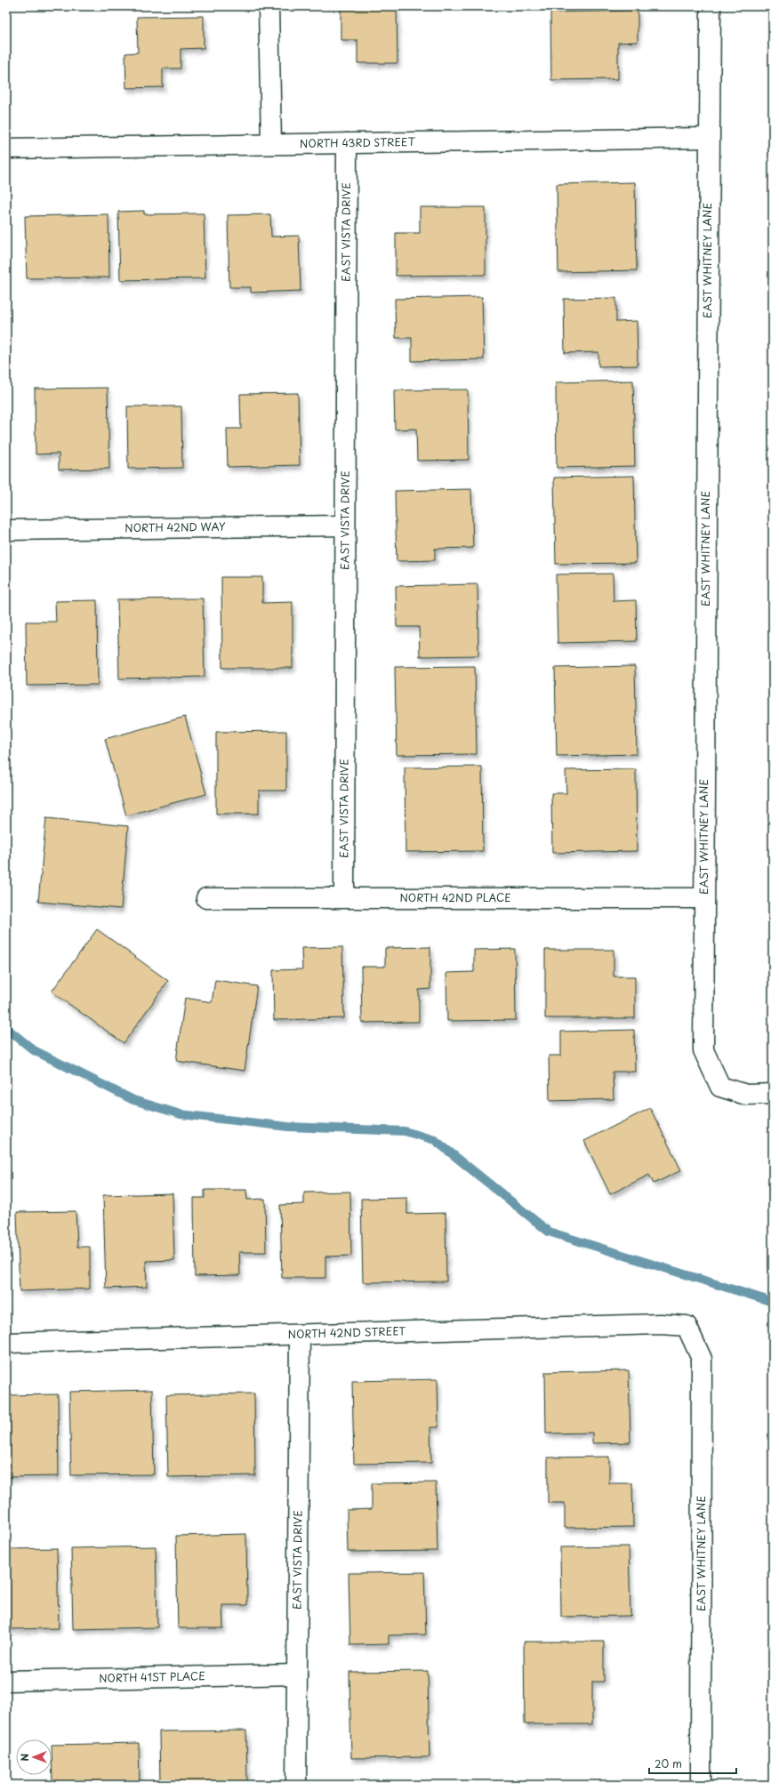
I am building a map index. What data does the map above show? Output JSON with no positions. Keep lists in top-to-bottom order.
{
  "streets": {
    "street": [
      "NORTH 43RD STREET",
      "EAST VISTA DRIVE",
      "EAST WHITNEY LANE",
      "NORTH 42ND WAY",
      "NORTH 42ND PLACE",
      "NORTH 42ND STREET",
      "NORTH 41ST PLACE"
    ]
  },
  "crossings": [
    ["NORTH 43RD STREET", "EAST VISTA DRIVE"],
    ["NORTH 43RD STREET", "EAST WHITNEY LANE"],
    ["EAST VISTA DRIVE", "NORTH 42ND WAY"],
    ["EAST VISTA DRIVE", "NORTH 42ND PLACE"],
    ["EAST VISTA DRIVE", "NORTH 42ND STREET"],
    ["EAST VISTA DRIVE", "NORTH 41ST PLACE"],
    ["EAST WHITNEY LANE", "NORTH 42ND PLACE"],
    ["EAST WHITNEY LANE", "NORTH 42ND STREET"]
  ],
  "scale_bar": "20 m",
  "north": "left"
}
